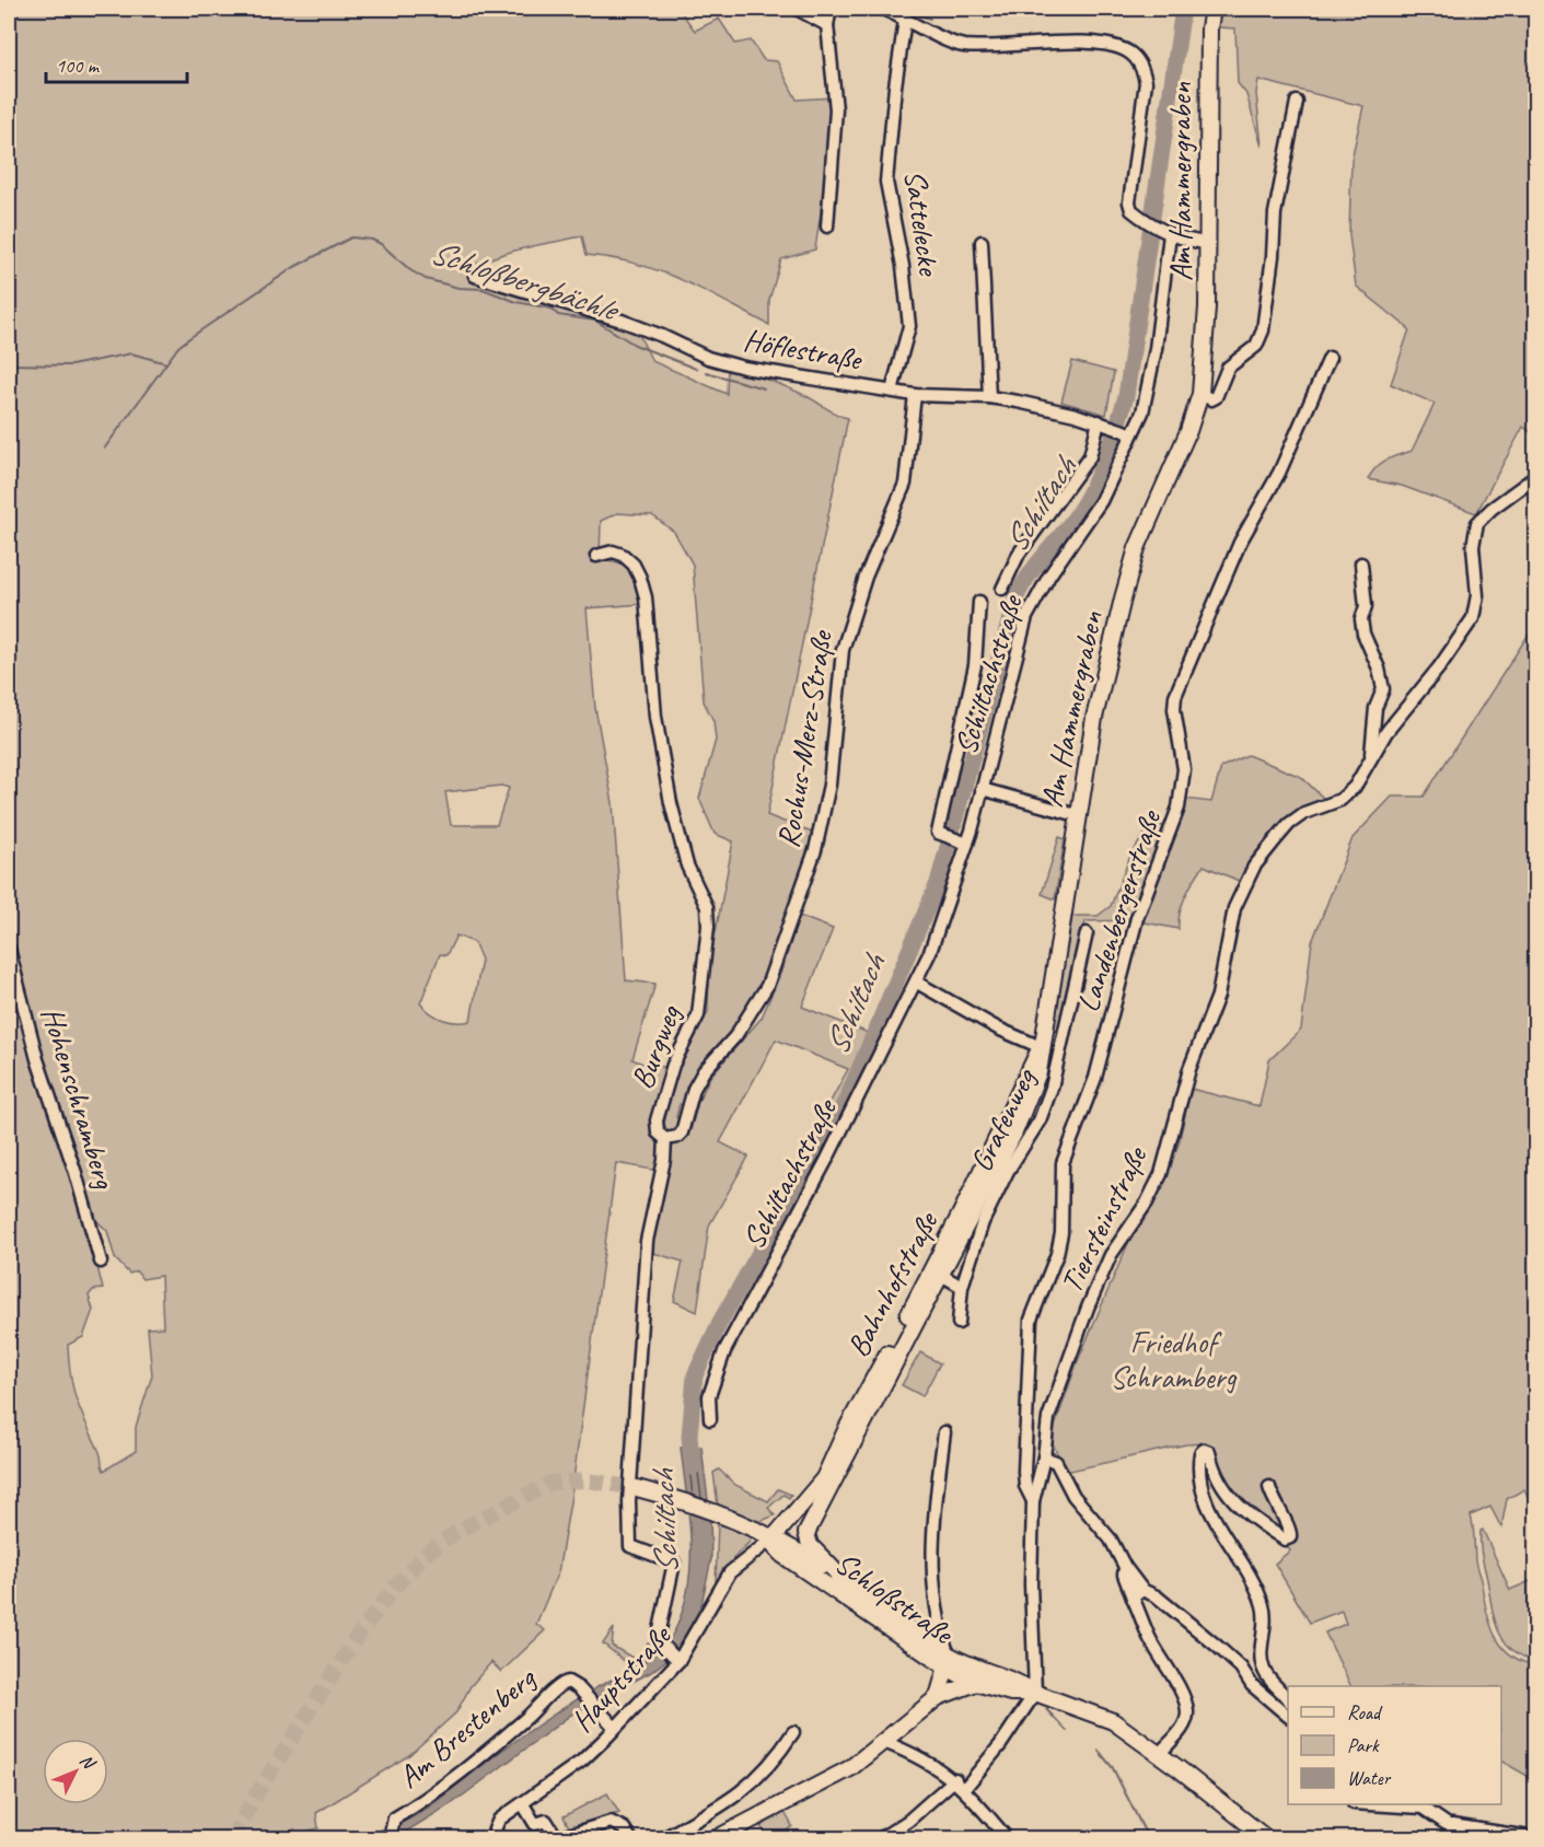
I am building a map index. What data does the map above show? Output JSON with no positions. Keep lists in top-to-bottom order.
{
  "streets": {
    "main road": ["Am Hammergraben", "Bahnhofstraße", "Schloßstraße"],
    "street": [
      "Sattelecke",
      "Höflestraße",
      "Schiltachstraße",
      "Rochus-Merz-Straße",
      "Landenbergerstraße",
      "Burgweg",
      "Hohenschramberg",
      "Grafenweg",
      "Tiersteinstraße",
      "Hauptstraße",
      "Am Brestenberg"
    ]
  },
  "crossings": [
    ["Am Hammergraben", "Bahnhofstraße"],
    ["Sattelecke", "Höflestraße"],
    ["Höflestraße", "Schiltachstraße"],
    ["Höflestraße", "Rochus-Merz-Straße"],
    ["Rochus-Merz-Straße", "Burgweg"],
    ["Landenbergerstraße", "Tiersteinstraße"],
    ["Burgweg", "Hauptstraße"],
    ["Tiersteinstraße", "Schloßstraße"],
    ["Bahnhofstraße", "Schloßstraße"],
    ["Bahnhofstraße", "Hauptstraße"],
    ["Schloßstraße", "Hauptstraße"],
    ["Hauptstraße", "Am Brestenberg"]
  ],
  "water": ["Schloßbergbächle", "Schiltach"],
  "parks": ["Friedhof Schramberg"],
  "legend": ["Road", "Park", "Water"],
  "scale_bar": "100 m",
  "north": "top right"
}
